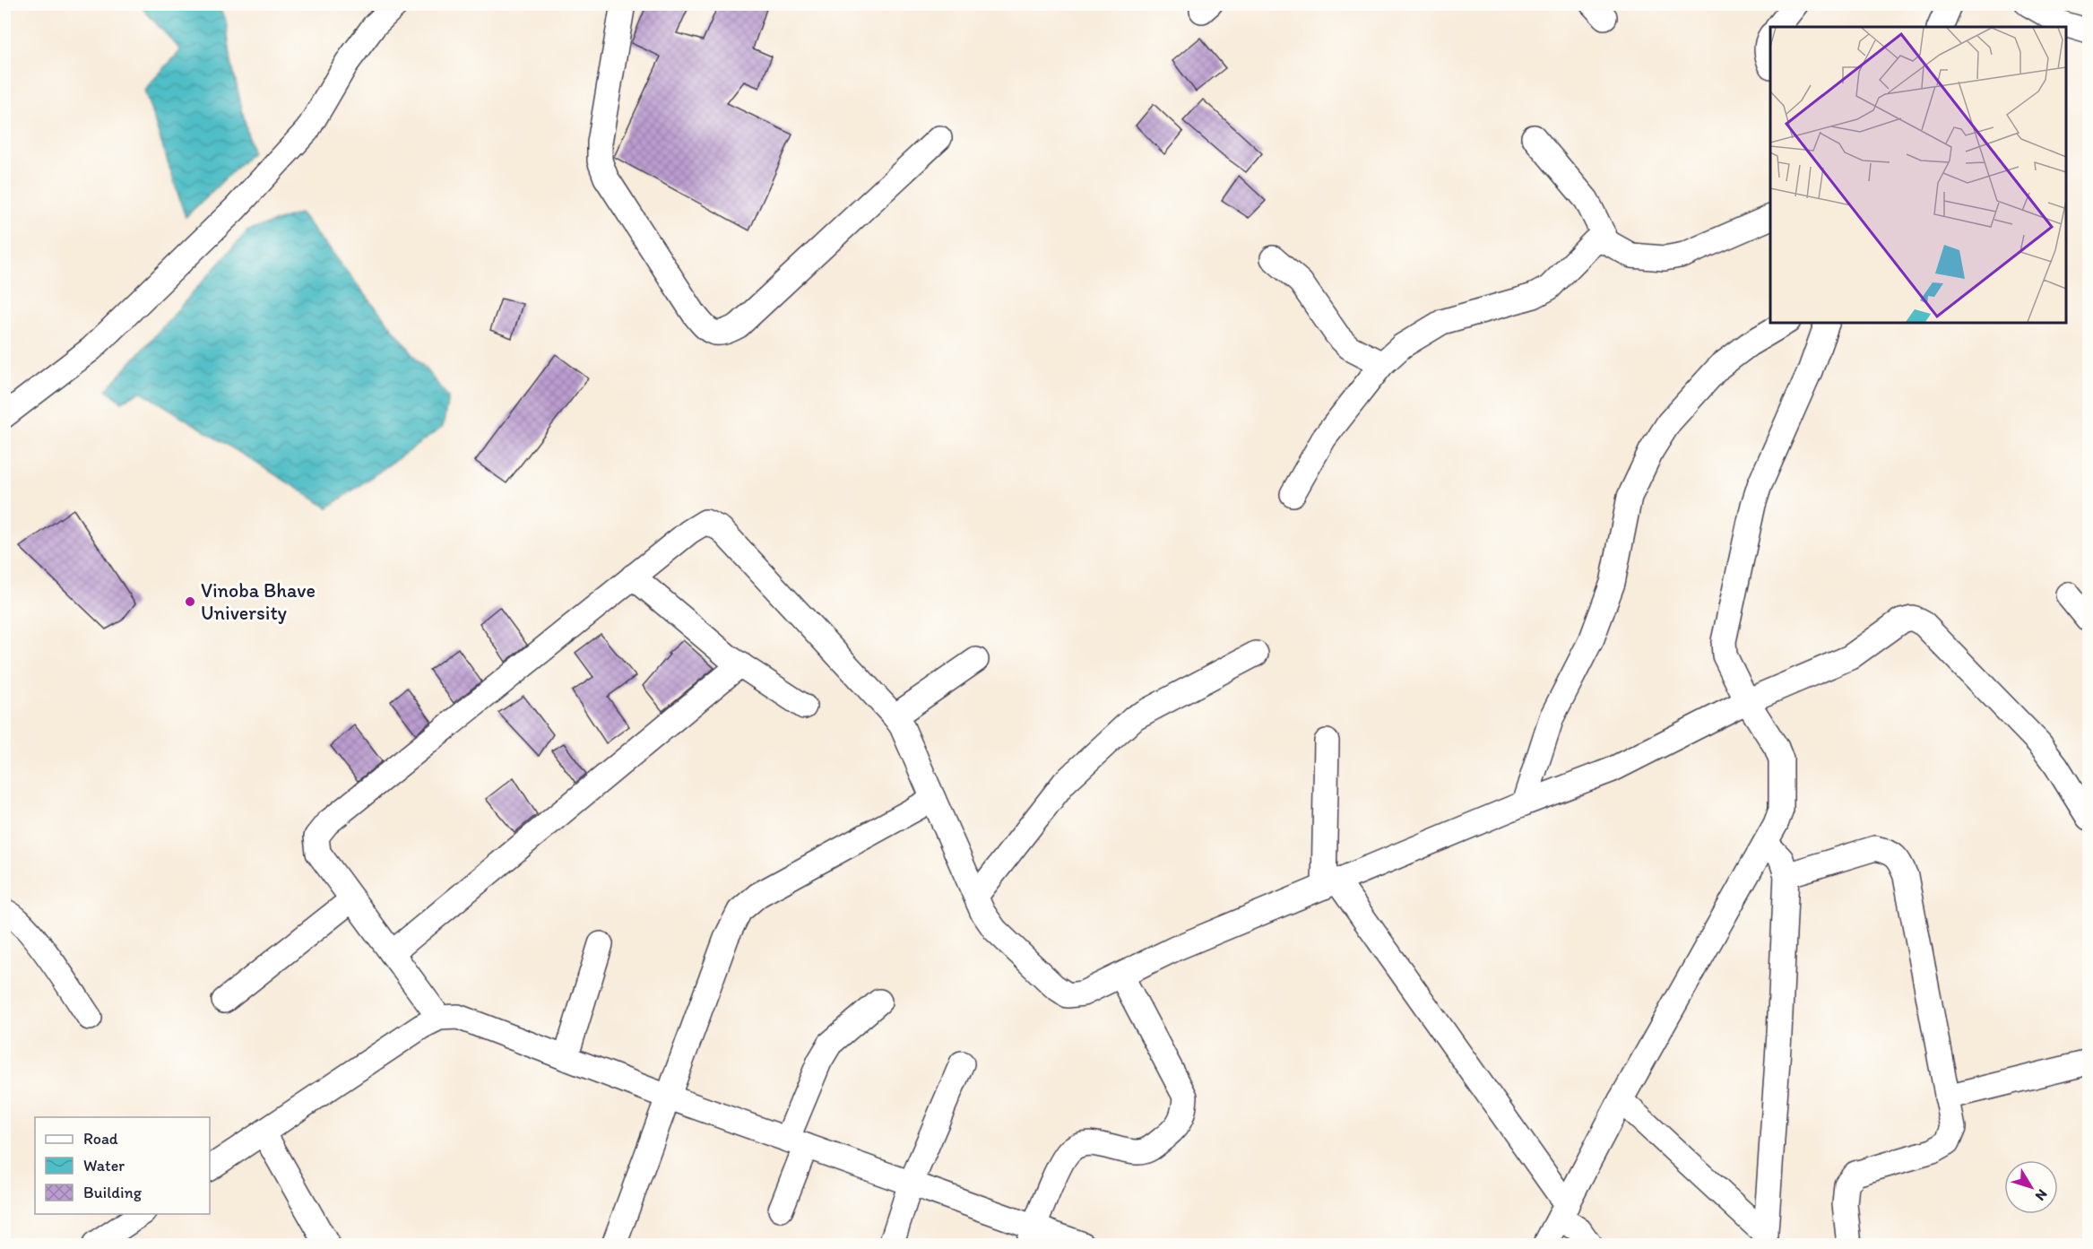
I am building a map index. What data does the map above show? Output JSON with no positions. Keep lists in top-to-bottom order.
{
  "places": ["Vinoba Bhave University"],
  "legend": ["Road", "Water", "Building"],
  "north": "bottom right"
}
